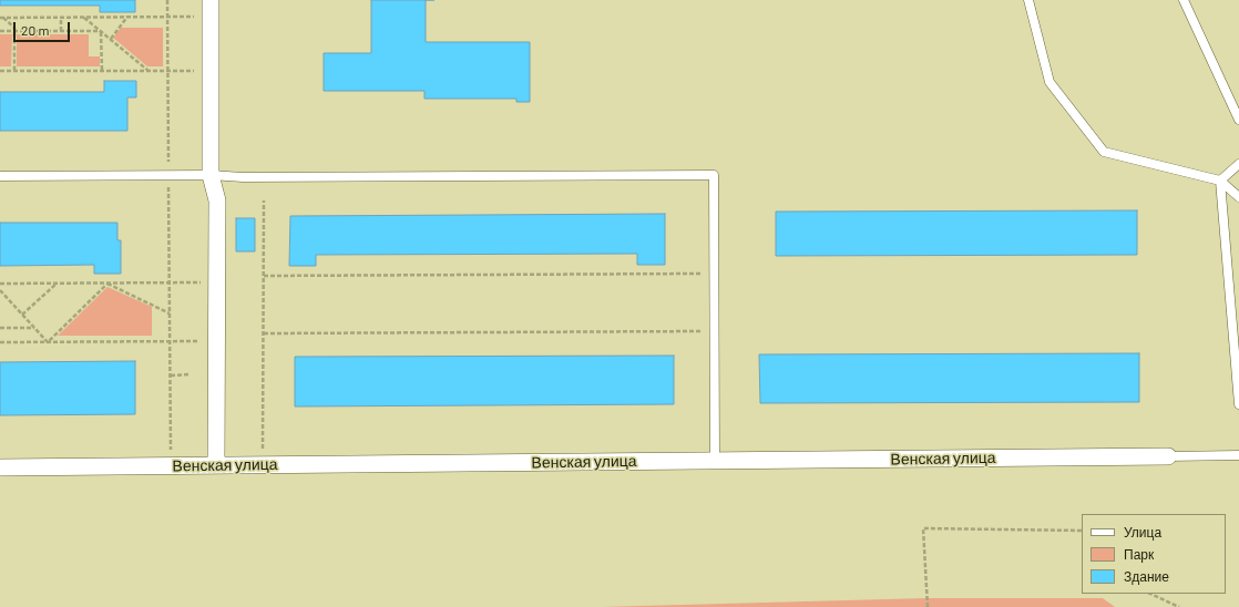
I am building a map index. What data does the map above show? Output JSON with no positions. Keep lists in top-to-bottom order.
{
  "streets": {
    "street": ["Венская улица"]
  },
  "legend": ["Улица", "Парк", "Здание"],
  "scale_bar": "20 m"
}
